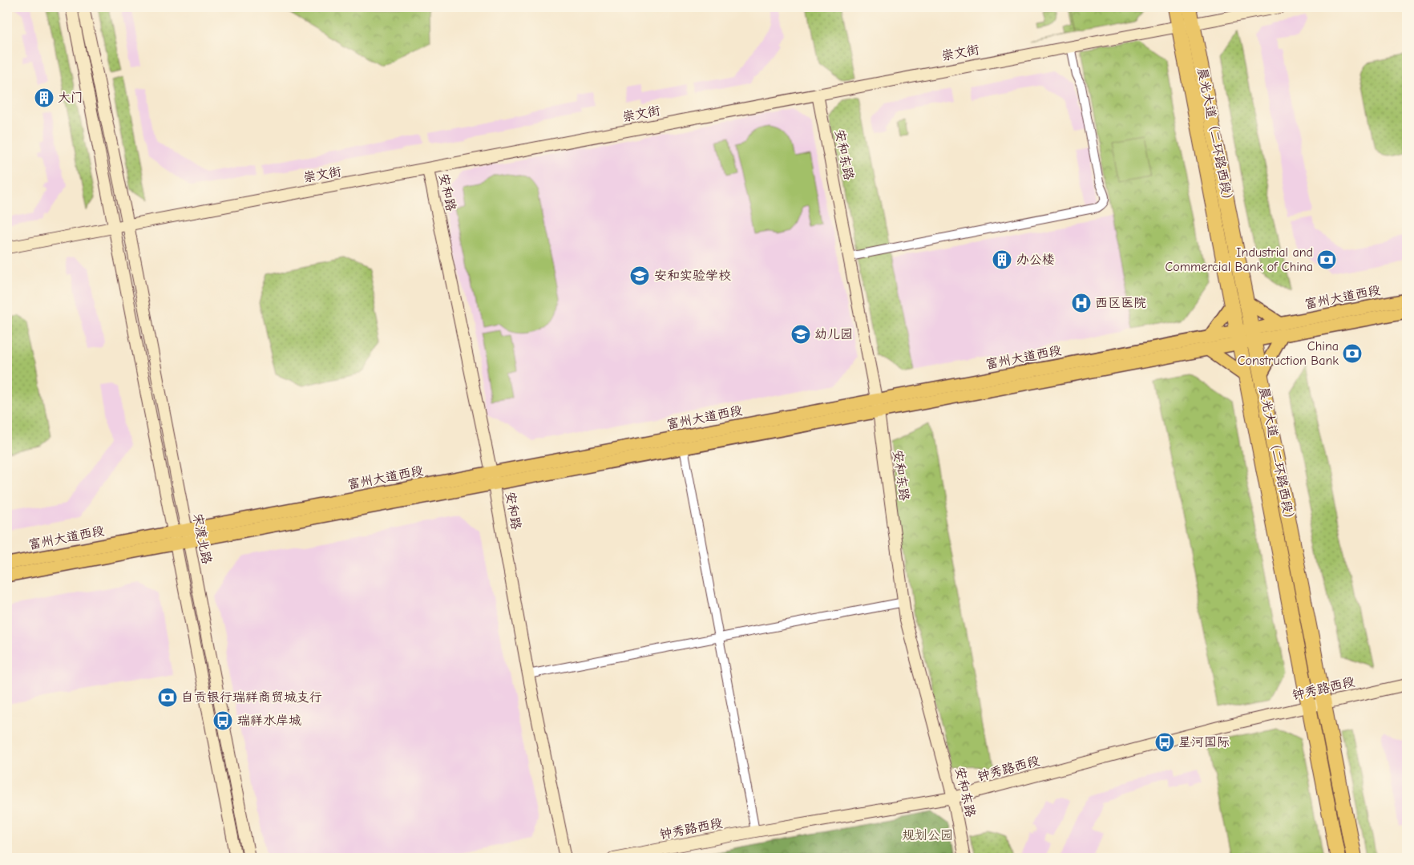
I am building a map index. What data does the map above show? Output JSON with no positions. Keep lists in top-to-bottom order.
{
  "streets": {
    "highway": ["晨光大道（二环路西段）"],
    "main road": ["富州大道西段"],
    "street": [
      "崇文街",
      "安和东路",
      "安和路",
      "宋渡北路",
      "钟秀路西段"
    ]
  },
  "crossings": [
    ["崇文街", "晨光大道（二环路西段）"],
    ["崇文街", "安和东路"],
    ["崇文街", "安和路"],
    ["崇文街", "宋渡北路"],
    ["晨光大道（二环路西段）", "富州大道西段"],
    ["晨光大道（二环路西段）", "钟秀路西段"],
    ["安和东路", "富州大道西段"],
    ["安和东路", "钟秀路西段"],
    ["安和路", "富州大道西段"],
    ["富州大道西段", "宋渡北路"]
  ],
  "parks": ["规划公园"],
  "places": {
    "building": ["大门", "办公楼"],
    "bank": ["Industrial and Commercial Bank of China", "China Construction Bank", "自贡银行瑞祥商贸城支行"],
    "school or university": ["安和实验学校", "幼儿园"],
    "hospital": ["西区医院"],
    "bus stop": ["瑞祥水岸城", "星河国际"]
  }
}
